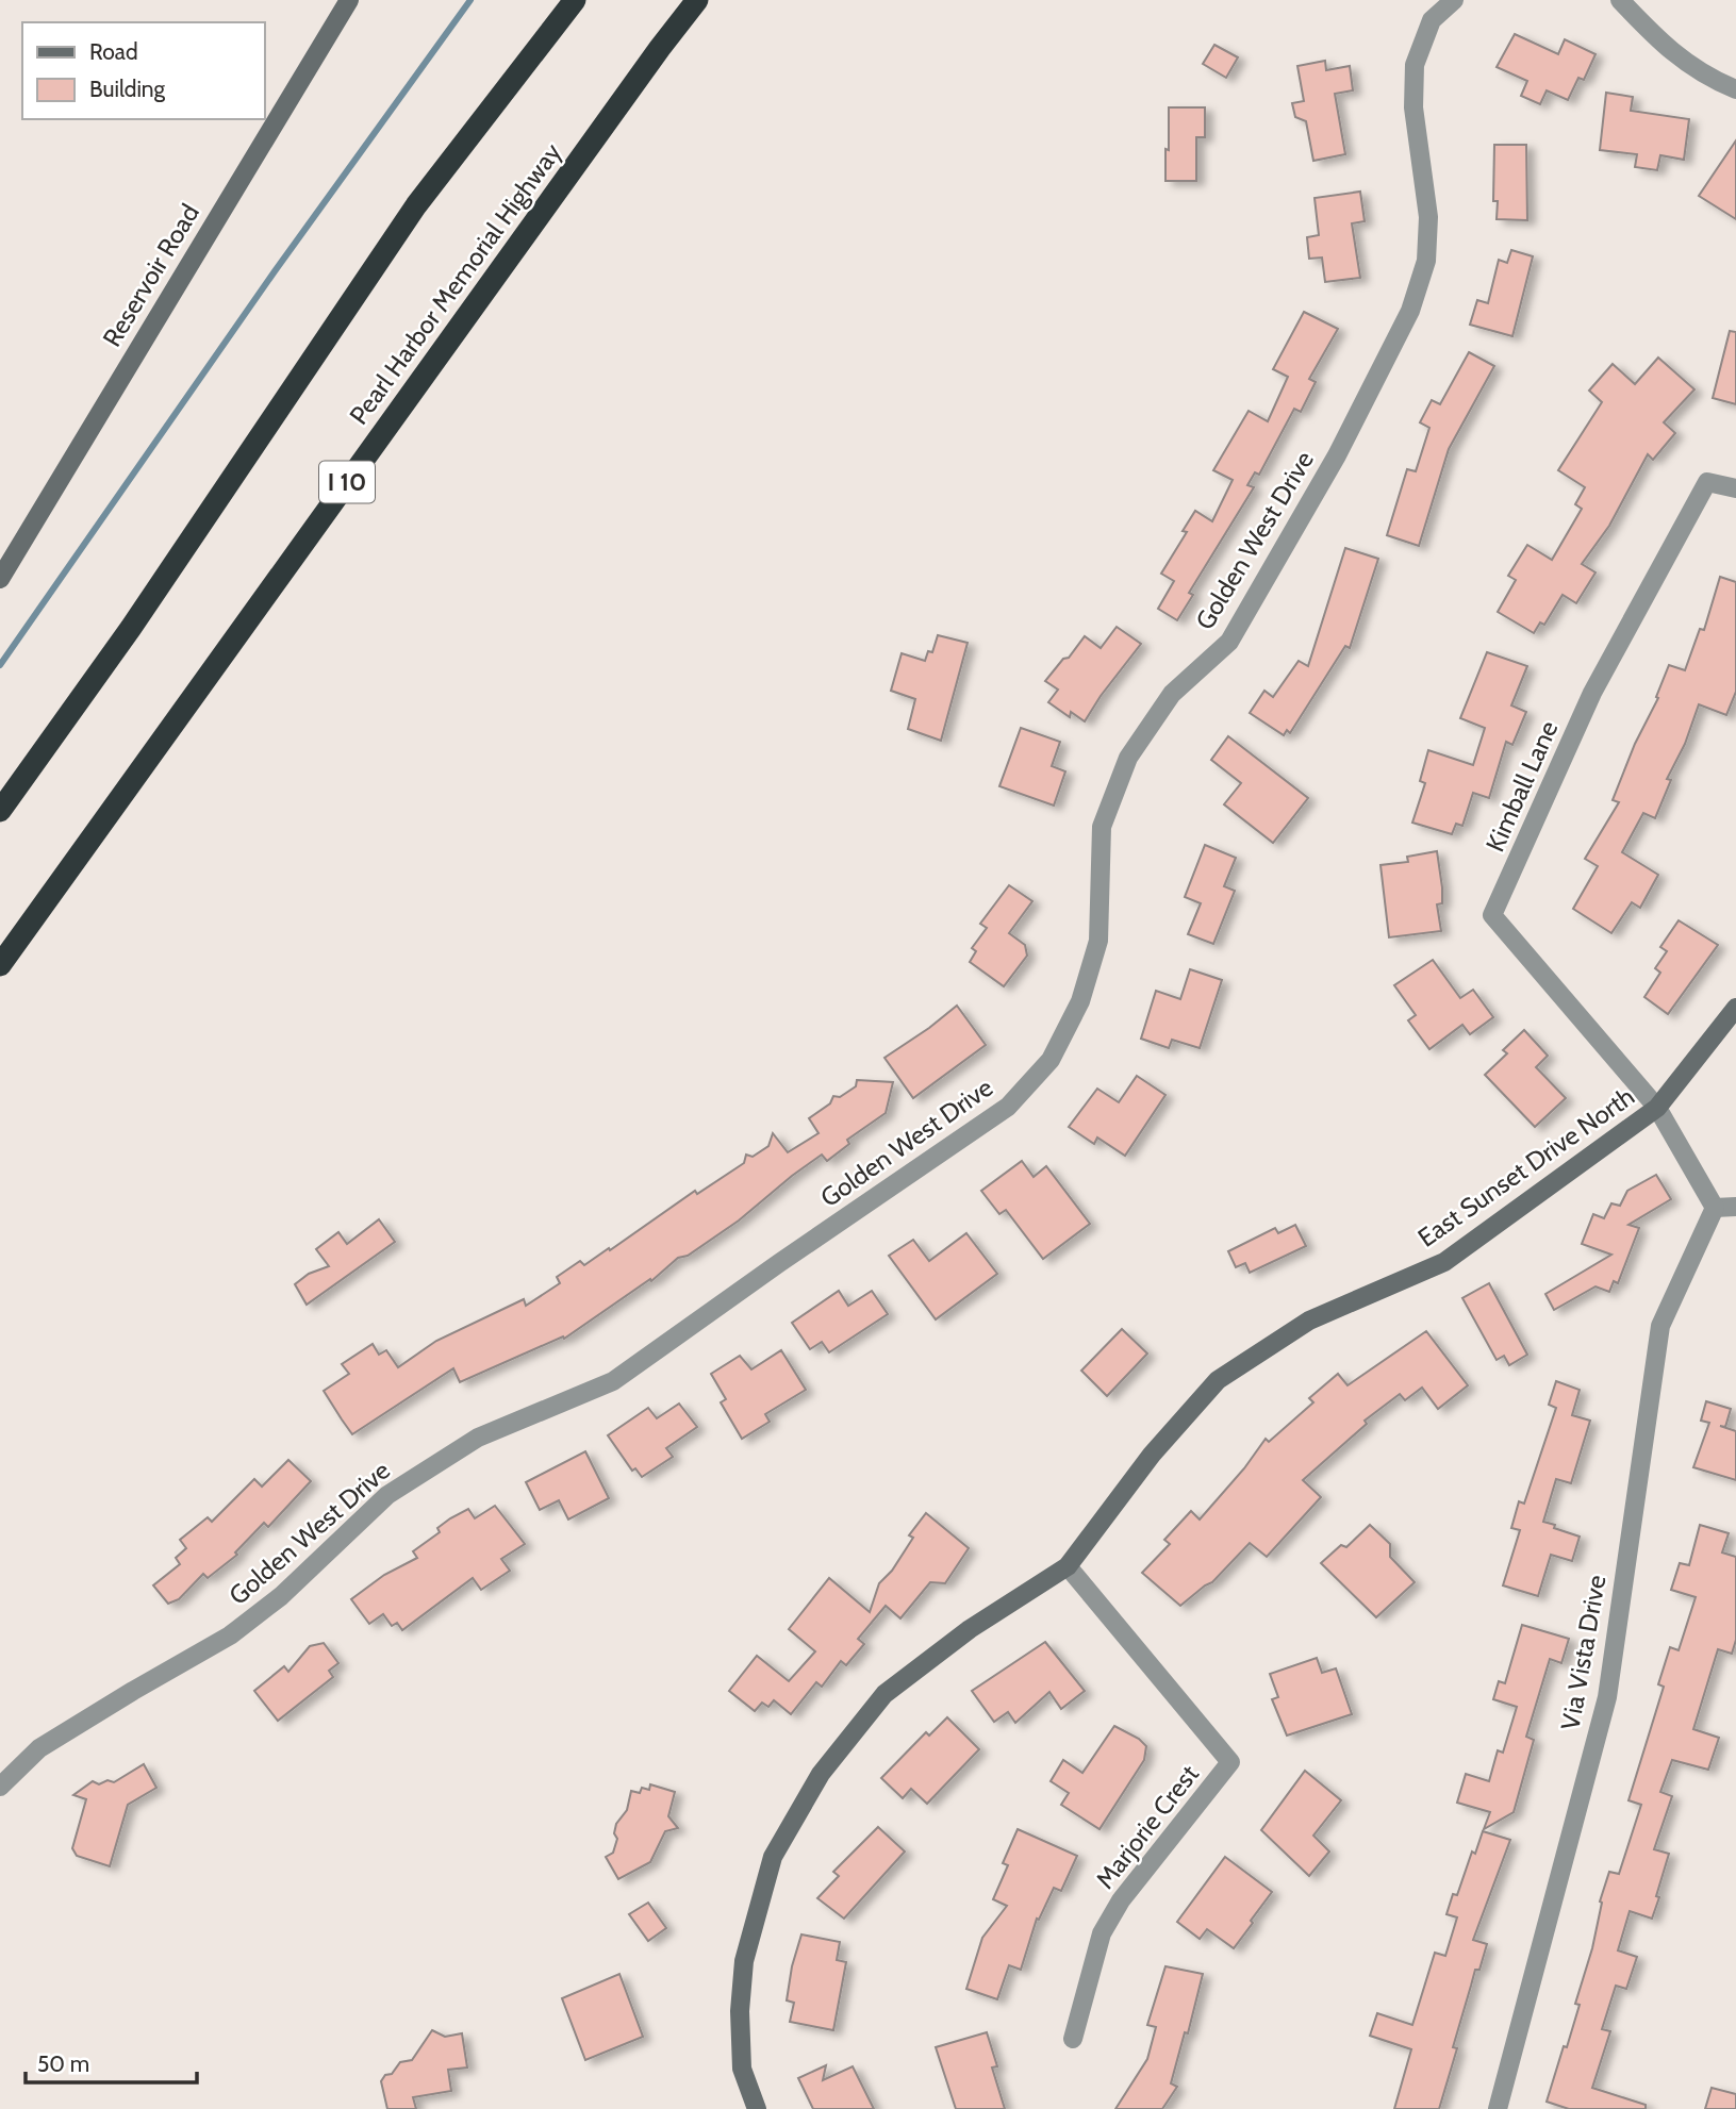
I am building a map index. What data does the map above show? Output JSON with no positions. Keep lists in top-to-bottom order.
{
  "streets": {
    "highway": ["Pearl Harbor Memorial Highway", "I 10"],
    "street": [
      "Reservoir Road",
      "Golden West Drive",
      "Kimball Lane",
      "East Sunset Drive North",
      "Via Vista Drive",
      "Marjorie Crest"
    ]
  },
  "crossings": [
    ["Kimball Lane", "East Sunset Drive North"],
    ["East Sunset Drive North", "Marjorie Crest"]
  ],
  "legend": ["Road", "Building"],
  "scale_bar": "50 m"
}
